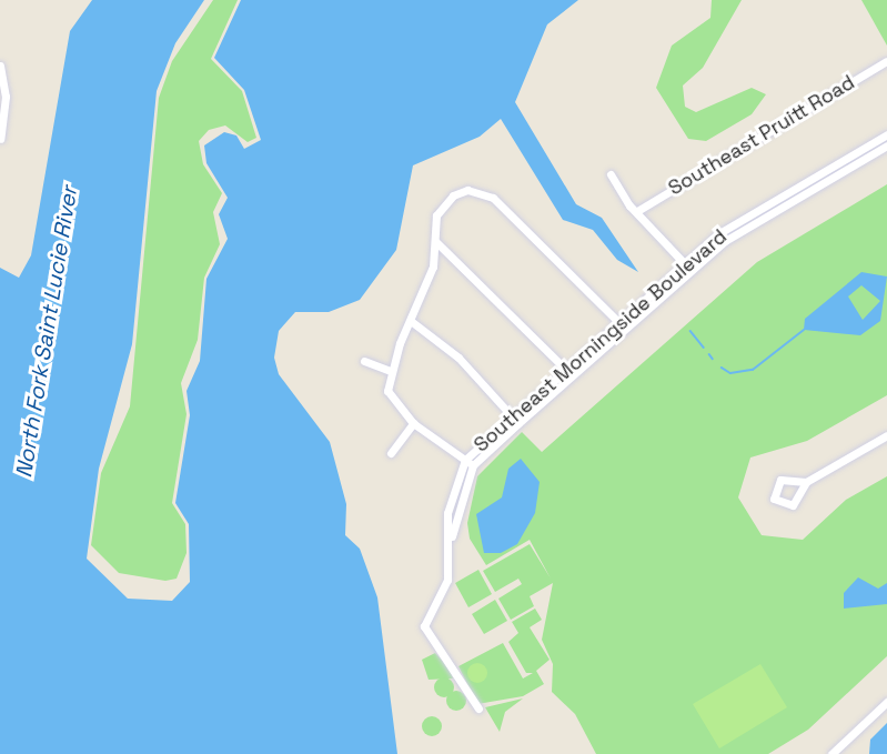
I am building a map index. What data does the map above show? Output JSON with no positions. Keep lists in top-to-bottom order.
{
  "streets": {
    "street": ["Southeast Pruitt Road", "Southeast Morningside Boulevard"]
  },
  "water": ["North Fork Saint Lucie River"]
}
